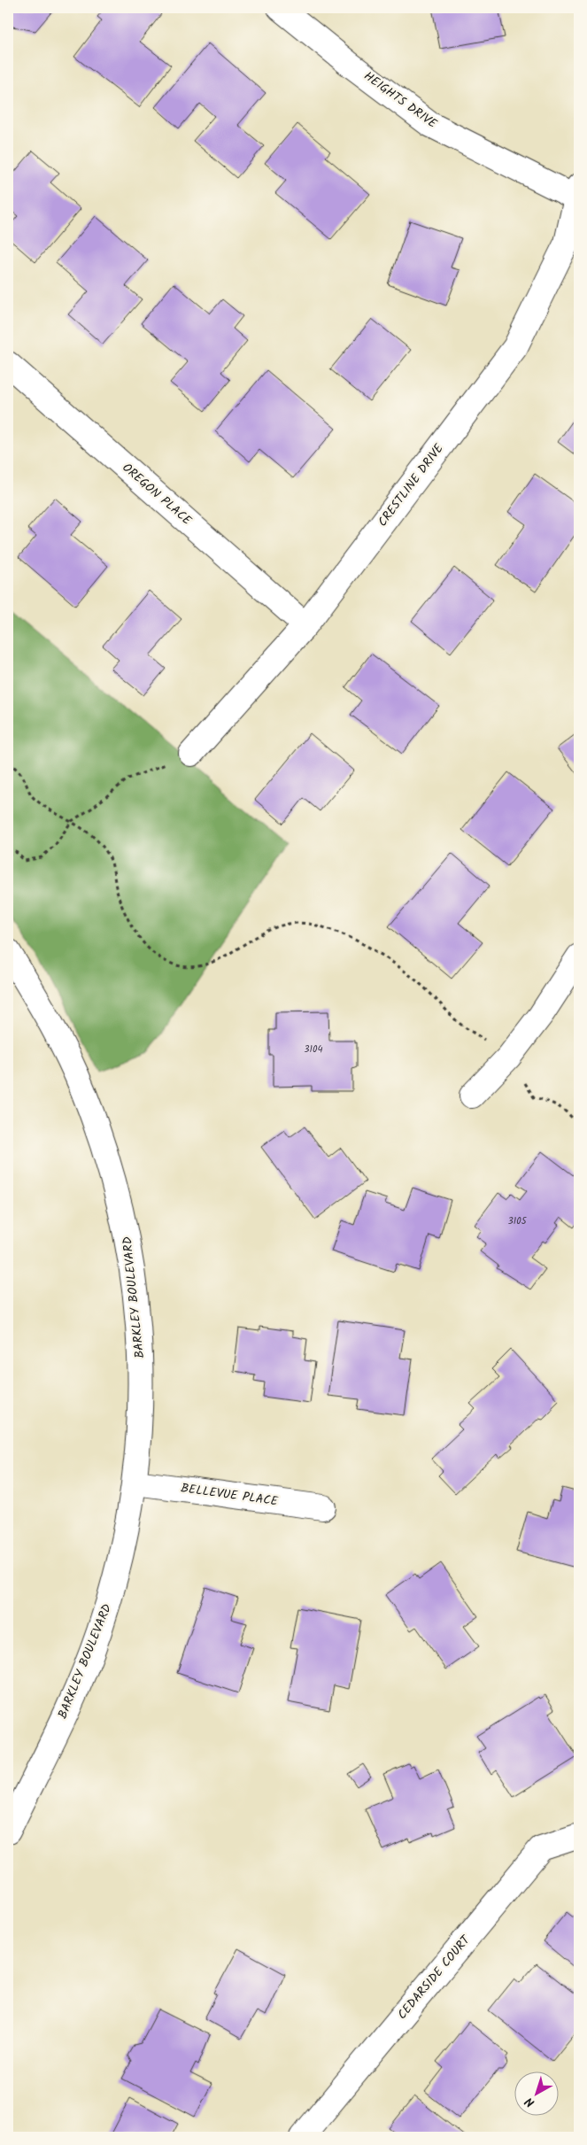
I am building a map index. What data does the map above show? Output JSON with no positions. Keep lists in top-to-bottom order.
{
  "streets": {
    "street": [
      "HEIGHTS DRIVE",
      "CRESTLINE DRIVE",
      "OREGON PLACE",
      "BARKLEY BOULEVARD",
      "BELLEVUE PLACE",
      "CEDARSIDE COURT"
    ]
  },
  "crossings": [
    ["HEIGHTS DRIVE", "CRESTLINE DRIVE"],
    ["CRESTLINE DRIVE", "OREGON PLACE"],
    ["BARKLEY BOULEVARD", "BELLEVUE PLACE"]
  ],
  "house_numbers": ["3104", "3105"],
  "north": "bottom left"
}
